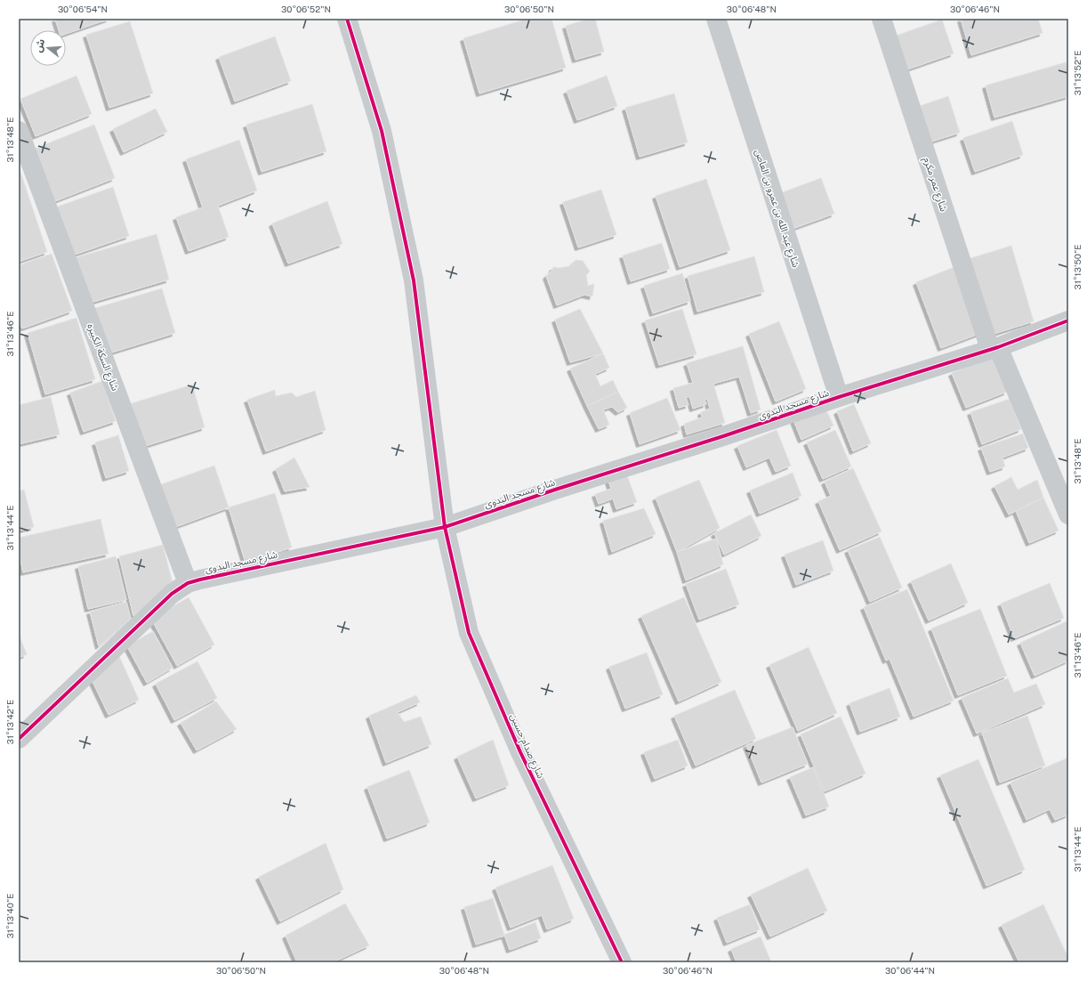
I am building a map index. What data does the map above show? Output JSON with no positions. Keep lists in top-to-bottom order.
{
  "streets": {
    "street": [
      "شارع عمر مكرم",
      "شارع عبد الله بن عمرو بن العاص",
      "شارع السكة الكبيره",
      "شارع مسجد البدوى",
      "شارع صدام حسين"
    ]
  },
  "crossings": [
    ["شارع عمر مكرم", "شارع مسجد البدوى"],
    ["شارع عبد الله بن عمرو بن العاص", "شارع مسجد البدوى"],
    ["شارع السكة الكبيره", "شارع مسجد البدوى"],
    ["شارع مسجد البدوى", "شارع صدام حسين"]
  ],
  "north": "left",
  "coordinates": [
    "30°06'54\"N",
    "30°06'52\"N",
    "30°06'50\"N",
    "30°06'48\"N",
    "30°06'46\"N",
    "31°13'52\"E",
    "31°13'48\"E",
    "31°13'50\"E",
    "31°13'46\"E",
    "31°13'44\"E",
    "31°13'42\"E",
    "31°13'40\"E",
    "30°06'44\"N"
  ]
}
